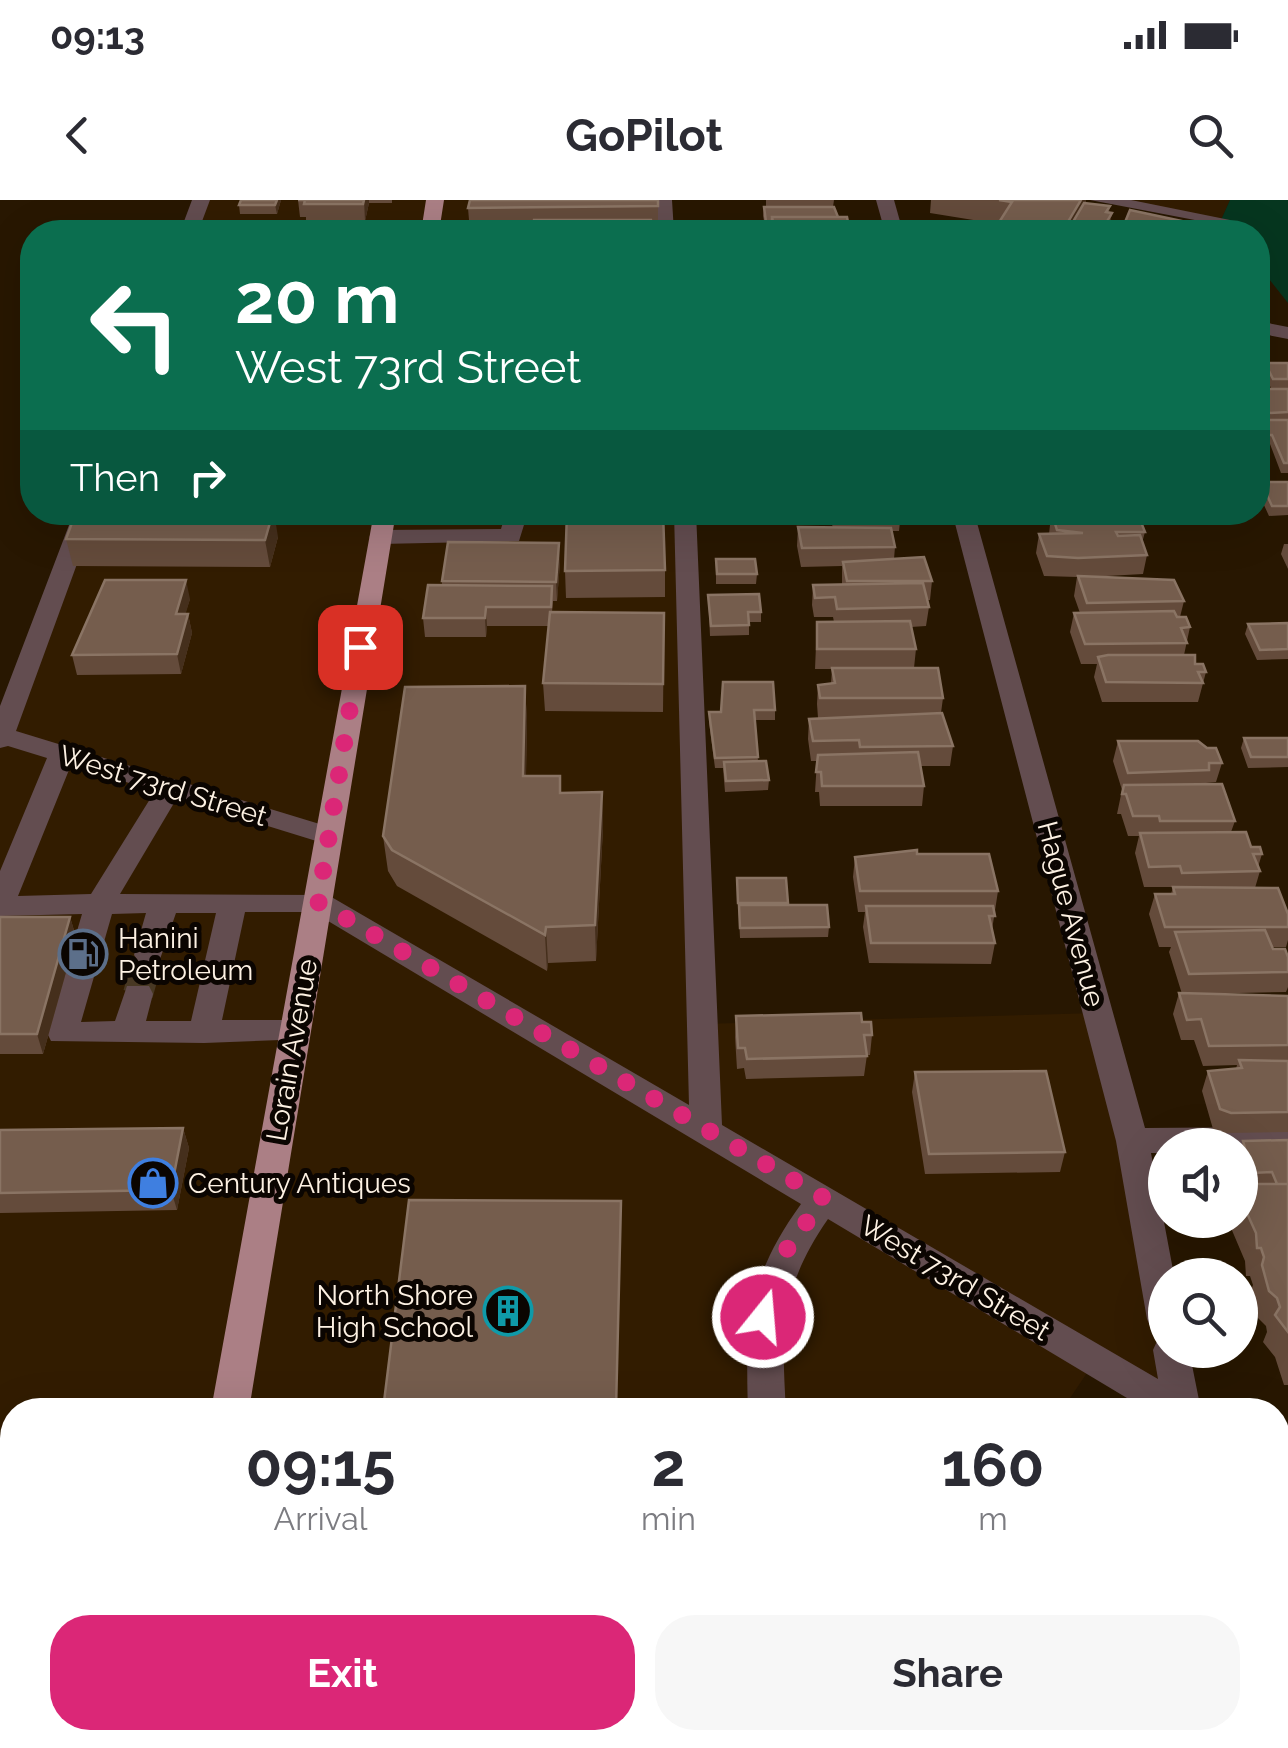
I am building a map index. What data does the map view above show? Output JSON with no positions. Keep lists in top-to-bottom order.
{
  "streets": {
    "main road": ["Lorain Avenue"],
    "street": ["West 73rd Street", "Hague Avenue"]
  },
  "crossings": [
    ["West 73rd Street", "Lorain Avenue"]
  ],
  "places": {
    "fuel station": ["Hanini Petroleum"],
    "shop": ["Century Antiques"],
    "building": ["North Shore High School"]
  },
  "page": {
    "status": "09:13",
    "header": "GoPilot",
    "turn": ["20 m", "West 73rd Street"],
    "then": "Then",
    "eta": [
      "09:15",
      "Arrival",
      "2",
      "min",
      "160",
      "m"
    ],
    "buttons": ["Exit", "Share"]
  }
}
